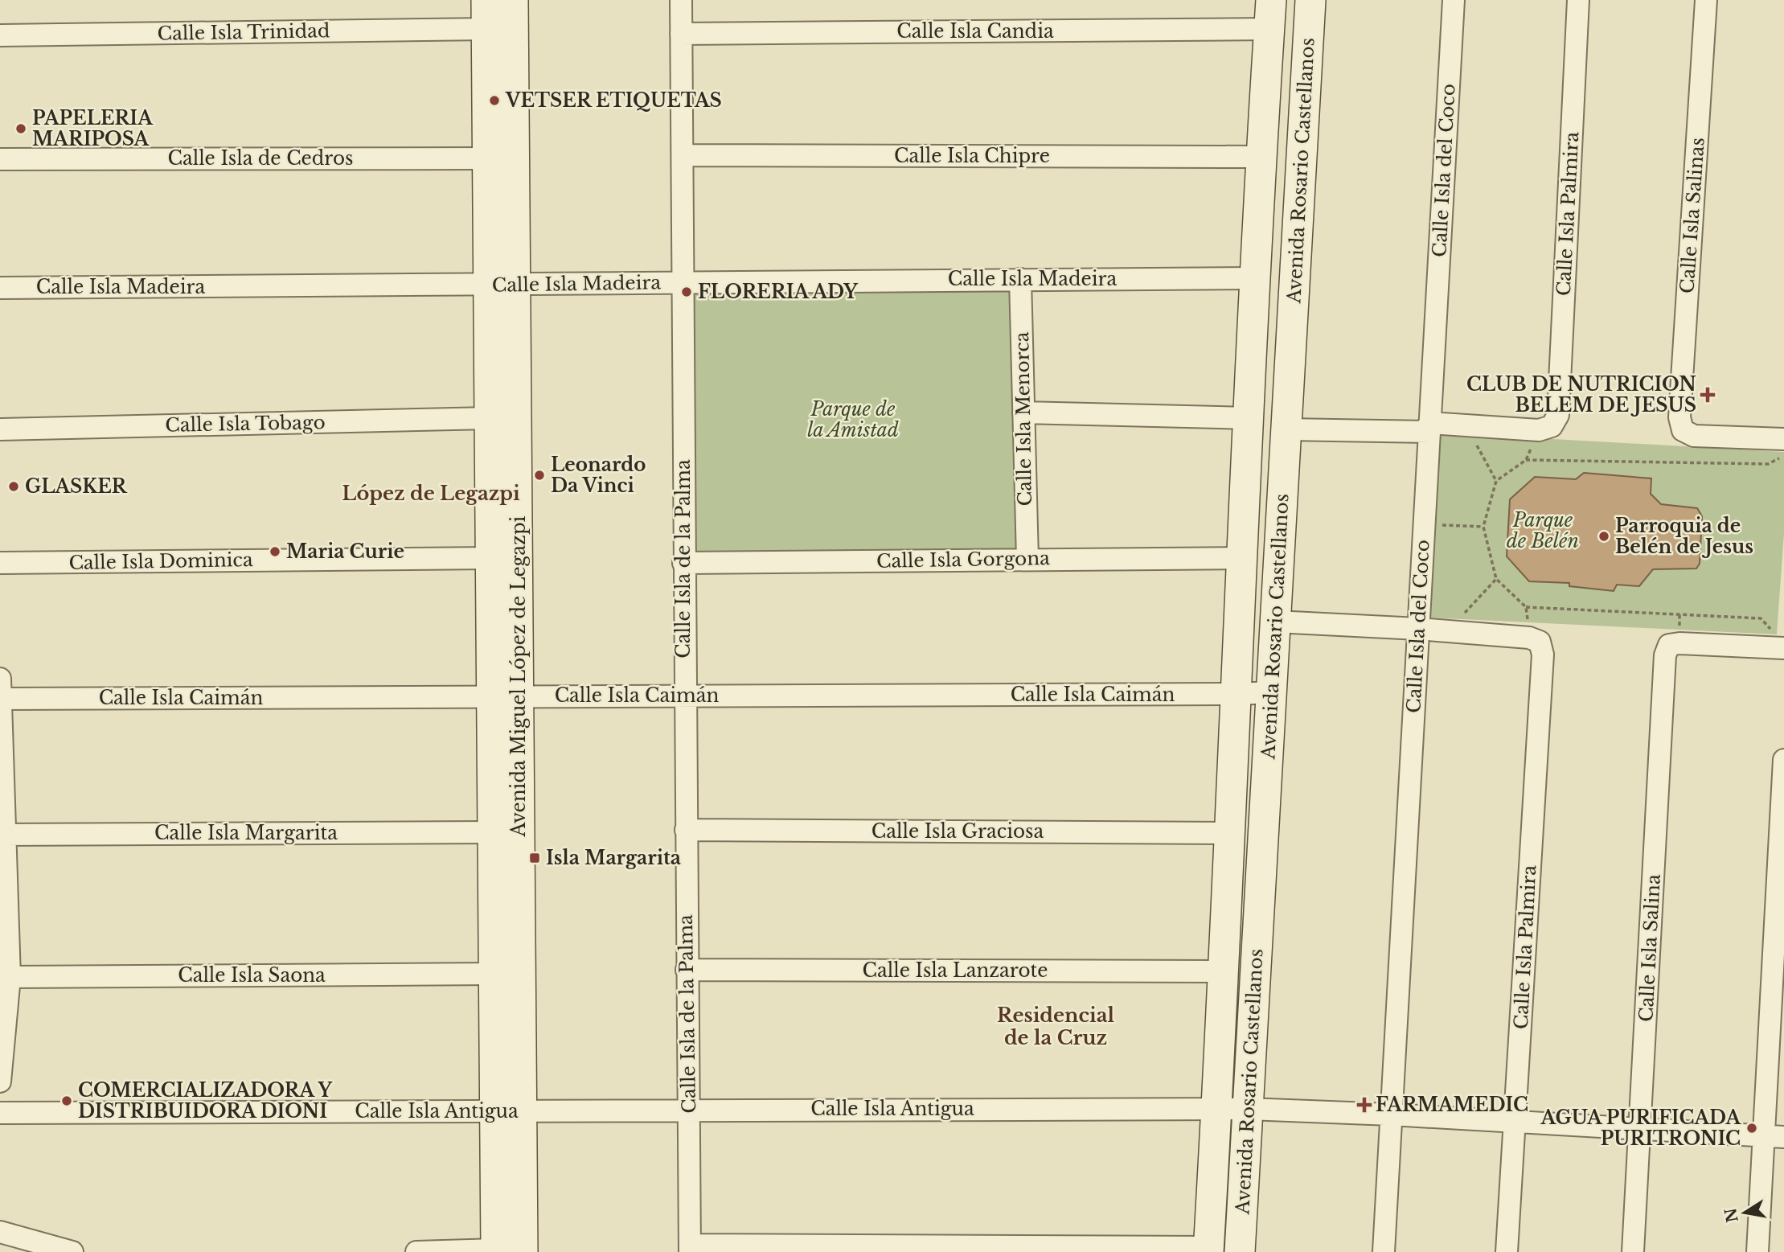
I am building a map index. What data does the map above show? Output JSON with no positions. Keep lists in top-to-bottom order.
{
  "streets": {
    "street": [
      "Calle Isla Candia",
      "Calle Isla Trinidad",
      "Calle Isla Chipre",
      "Calle Isla de Cedros",
      "Avenida Rosario Castellanos",
      "Calle Isla del Coco",
      "Calle Isla Palmira",
      "Calle Isla Salinas",
      "Calle Isla Madeira",
      "Calle Isla Menorca",
      "Calle Isla Tobago",
      "Calle Isla de la Palma",
      "Calle Isla Gorgona",
      "Calle Isla Dominica",
      "Avenida Miguel López de Legazpi",
      "Calle Isla Caimán",
      "Calle Isla Graciosa",
      "Calle Isla Margarita",
      "Calle Isla Salina",
      "Calle Isla Lanzarote",
      "Calle Isla Saona",
      "Calle Isla Antigua"
    ]
  },
  "crossings": [
    ["Calle Isla Candia", "Avenida Rosario Castellanos"],
    ["Calle Isla Candia", "Calle Isla de la Palma"],
    ["Calle Isla Trinidad", "Avenida Miguel López de Legazpi"],
    ["Calle Isla Chipre", "Avenida Rosario Castellanos"],
    ["Calle Isla Chipre", "Calle Isla de la Palma"],
    ["Calle Isla de Cedros", "Avenida Miguel López de Legazpi"],
    ["Avenida Rosario Castellanos", "Calle Isla Madeira"],
    ["Avenida Rosario Castellanos", "Calle Isla Gorgona"],
    ["Avenida Rosario Castellanos", "Calle Isla Caimán"],
    ["Avenida Rosario Castellanos", "Calle Isla Graciosa"],
    ["Avenida Rosario Castellanos", "Calle Isla Lanzarote"],
    ["Avenida Rosario Castellanos", "Calle Isla Antigua"],
    ["Calle Isla del Coco", "Calle Isla Antigua"],
    ["Calle Isla Palmira", "Calle Isla Antigua"],
    ["Calle Isla Madeira", "Calle Isla Menorca"],
    ["Calle Isla Madeira", "Calle Isla de la Palma"],
    ["Calle Isla Madeira", "Avenida Miguel López de Legazpi"],
    ["Calle Isla Menorca", "Calle Isla Gorgona"],
    ["Calle Isla Tobago", "Avenida Miguel López de Legazpi"],
    ["Calle Isla de la Palma", "Calle Isla Gorgona"],
    ["Calle Isla de la Palma", "Calle Isla Caimán"],
    ["Calle Isla de la Palma", "Calle Isla Graciosa"],
    ["Calle Isla de la Palma", "Calle Isla Lanzarote"],
    ["Calle Isla de la Palma", "Calle Isla Antigua"],
    ["Calle Isla Dominica", "Avenida Miguel López de Legazpi"],
    ["Avenida Miguel López de Legazpi", "Calle Isla Caimán"],
    ["Avenida Miguel López de Legazpi", "Calle Isla Margarita"],
    ["Avenida Miguel López de Legazpi", "Calle Isla Saona"],
    ["Avenida Miguel López de Legazpi", "Calle Isla Antigua"],
    ["Calle Isla Salina", "Calle Isla Antigua"]
  ],
  "districts": ["López de Legazpi", "Residencial de la Cruz"],
  "parks": ["Parque de la Amistad", "Parque de Belén"],
  "places": {
    "other": [
      "VETSER ETIQUETAS",
      "PAPELERIA MARIPOSA",
      "FLORERIA ADY",
      "Leonardo Da Vinci",
      "GLASKER",
      "Parroquia de Belén de Jesus",
      "Maria Curie",
      "COMERCIALIZADORA Y DISTRIBUIDORA DIONI",
      "AGUA PURIFICADA PURITRONIC"
    ],
    "health": ["CLUB DE NUTRICION BELEM DE JESUS", "FARMAMEDIC"],
    "transit": ["Isla Margarita"]
  },
  "north": "left"
}
